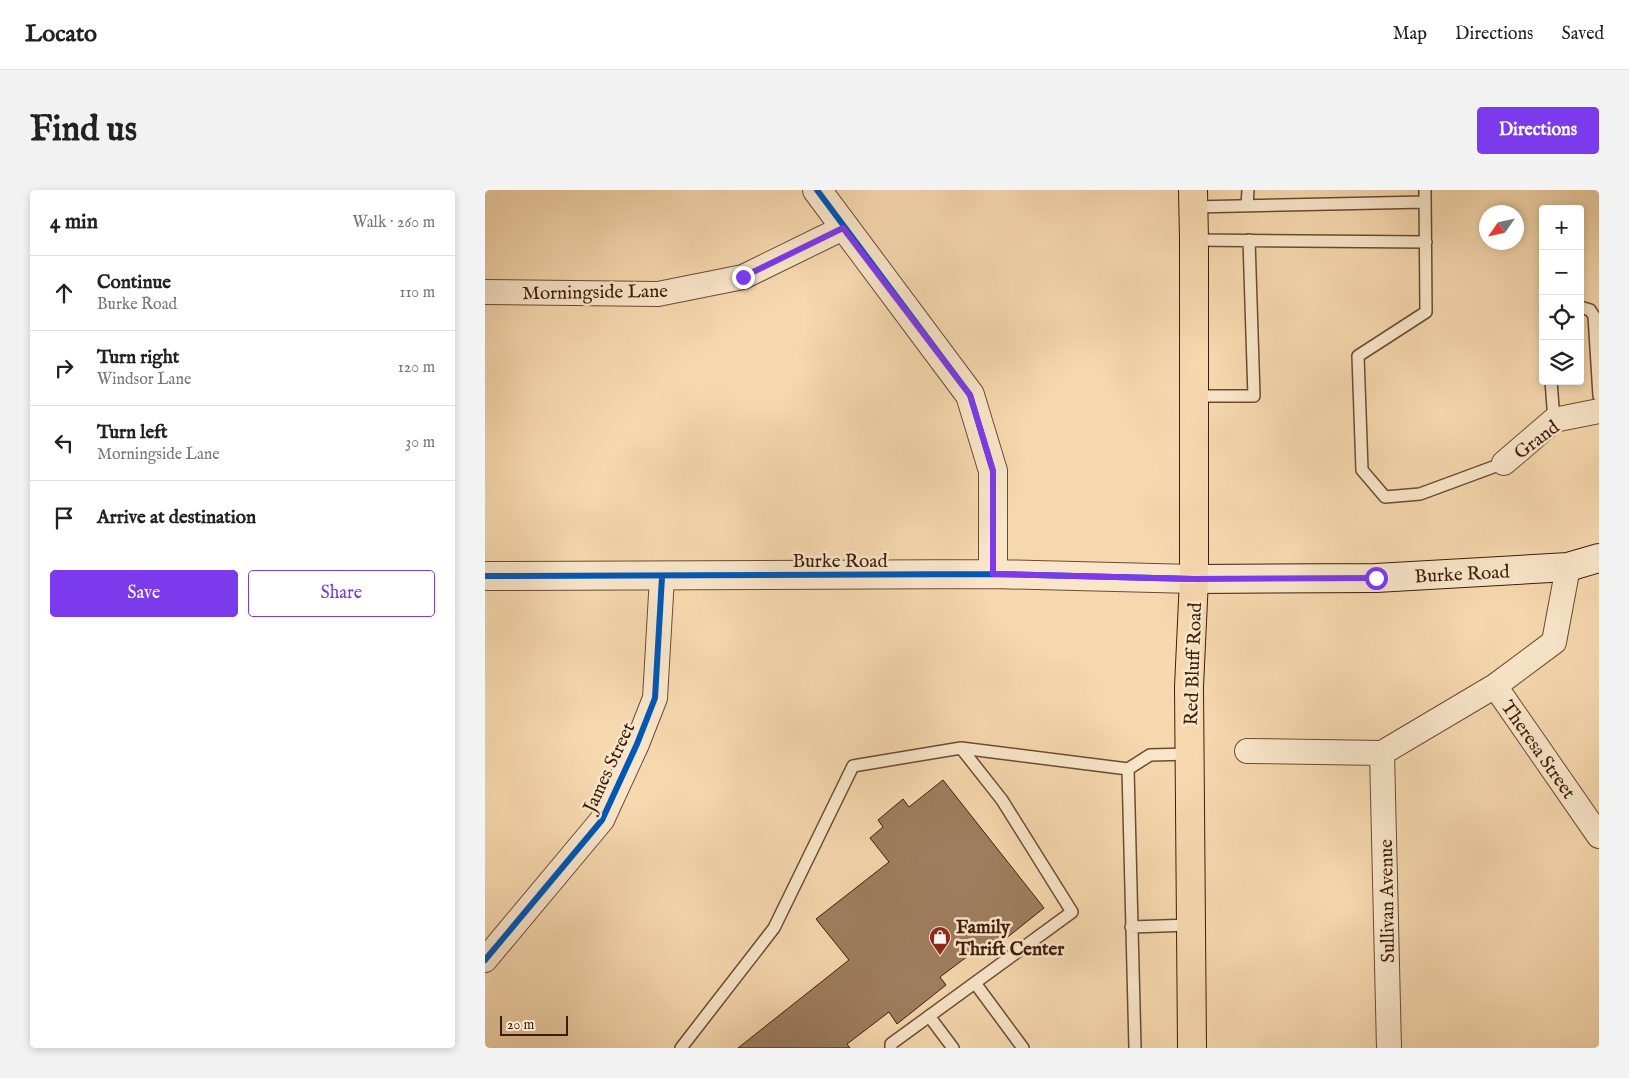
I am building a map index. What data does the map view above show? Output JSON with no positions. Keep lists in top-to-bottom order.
{
  "streets": {
    "main road": ["Red Bluff Road"],
    "street": [
      "Morningside Lane",
      "Grand",
      "Burke Road",
      "Theresa Street",
      "James Street",
      "Sullivan Avenue"
    ]
  },
  "crossings": [
    ["Burke Road", "Red Bluff Road"],
    ["Burke Road", "James Street"]
  ],
  "places": {
    "shop": ["Family Thrift Center"]
  },
  "scale_bar": "20 m",
  "north": "bottom left",
  "page": {
    "header": "Locato",
    "nav": ["Map", "Directions", "Saved"],
    "buttons": [
      "Directions",
      ["Save", "Share"]
    ],
    "title": "Find us",
    "heading": ["4 min", "Walk · 260 m"],
    "map_buttons": ["+", "−"],
    "list": [
      ["Continue", "Burke Road", "110 m"],
      ["Turn right", "Windsor Lane", "120 m"],
      ["Turn left", "Morningside Lane", "30 m"],
      "Arrive at destination"
    ],
    "scale": "20 m"
  }
}
